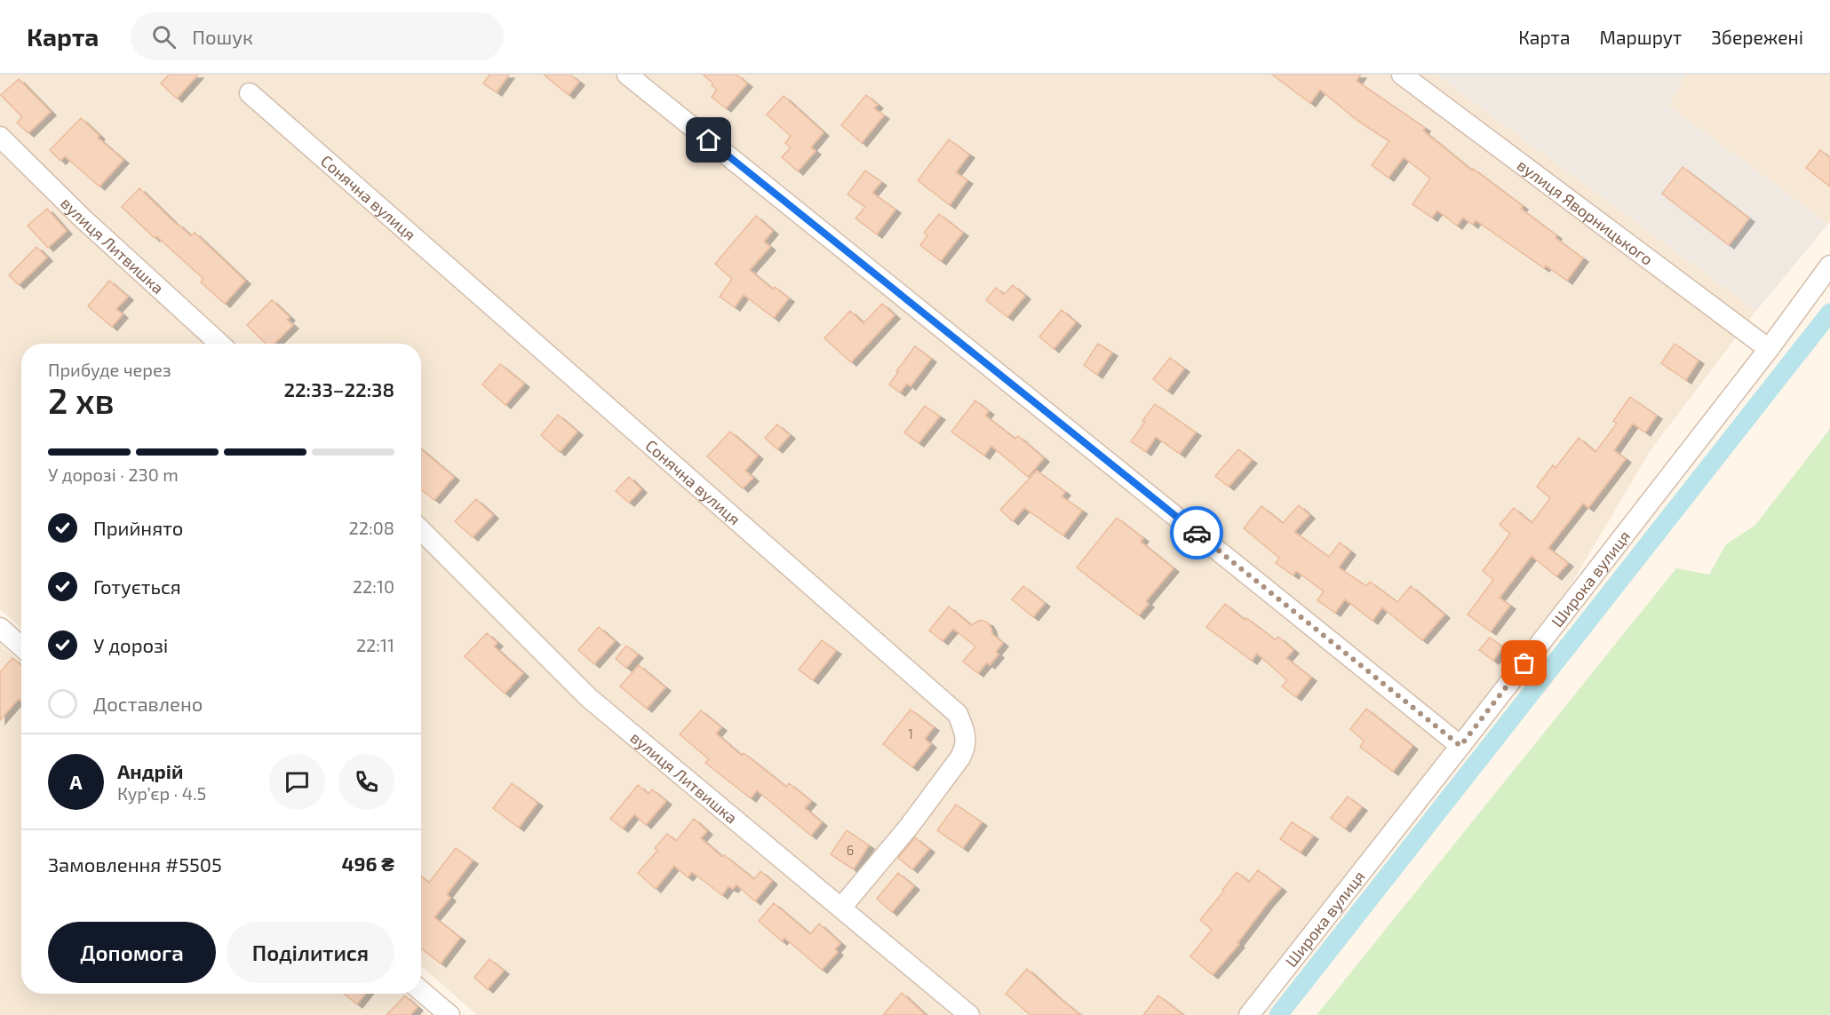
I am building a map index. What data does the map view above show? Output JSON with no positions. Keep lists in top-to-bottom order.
{
  "streets": {
    "street": [
      "Сонячна вулиця",
      "вулиця Яворницького",
      "вулиця Литвишка",
      "Широка вулиця"
    ]
  },
  "crossings": [
    ["Сонячна вулиця", "вулиця Литвишка"],
    ["вулиця Яворницького", "Широка вулиця"]
  ],
  "house_numbers": ["1", "6"],
  "page": {
    "header": "Карта",
    "search": "Пошук",
    "nav": ["Карта", "Маршрут", "Збережені"],
    "heading": ["2 хв", "Прибуде через", "22:33–22:38"],
    "panel": [
      "Андрій",
      "Кур’єр · 4.5",
      "Замовлення #5505",
      "496 ₴"
    ],
    "bar": "У дорозі · 230 m",
    "list": [
      ["Прийнято", "22:08"],
      ["Готується", "22:10"],
      ["У дорозі", "22:11"],
      "Доставлено"
    ],
    "round": "А",
    "buttons": ["Допомога", "Поділитися"]
  }
}
